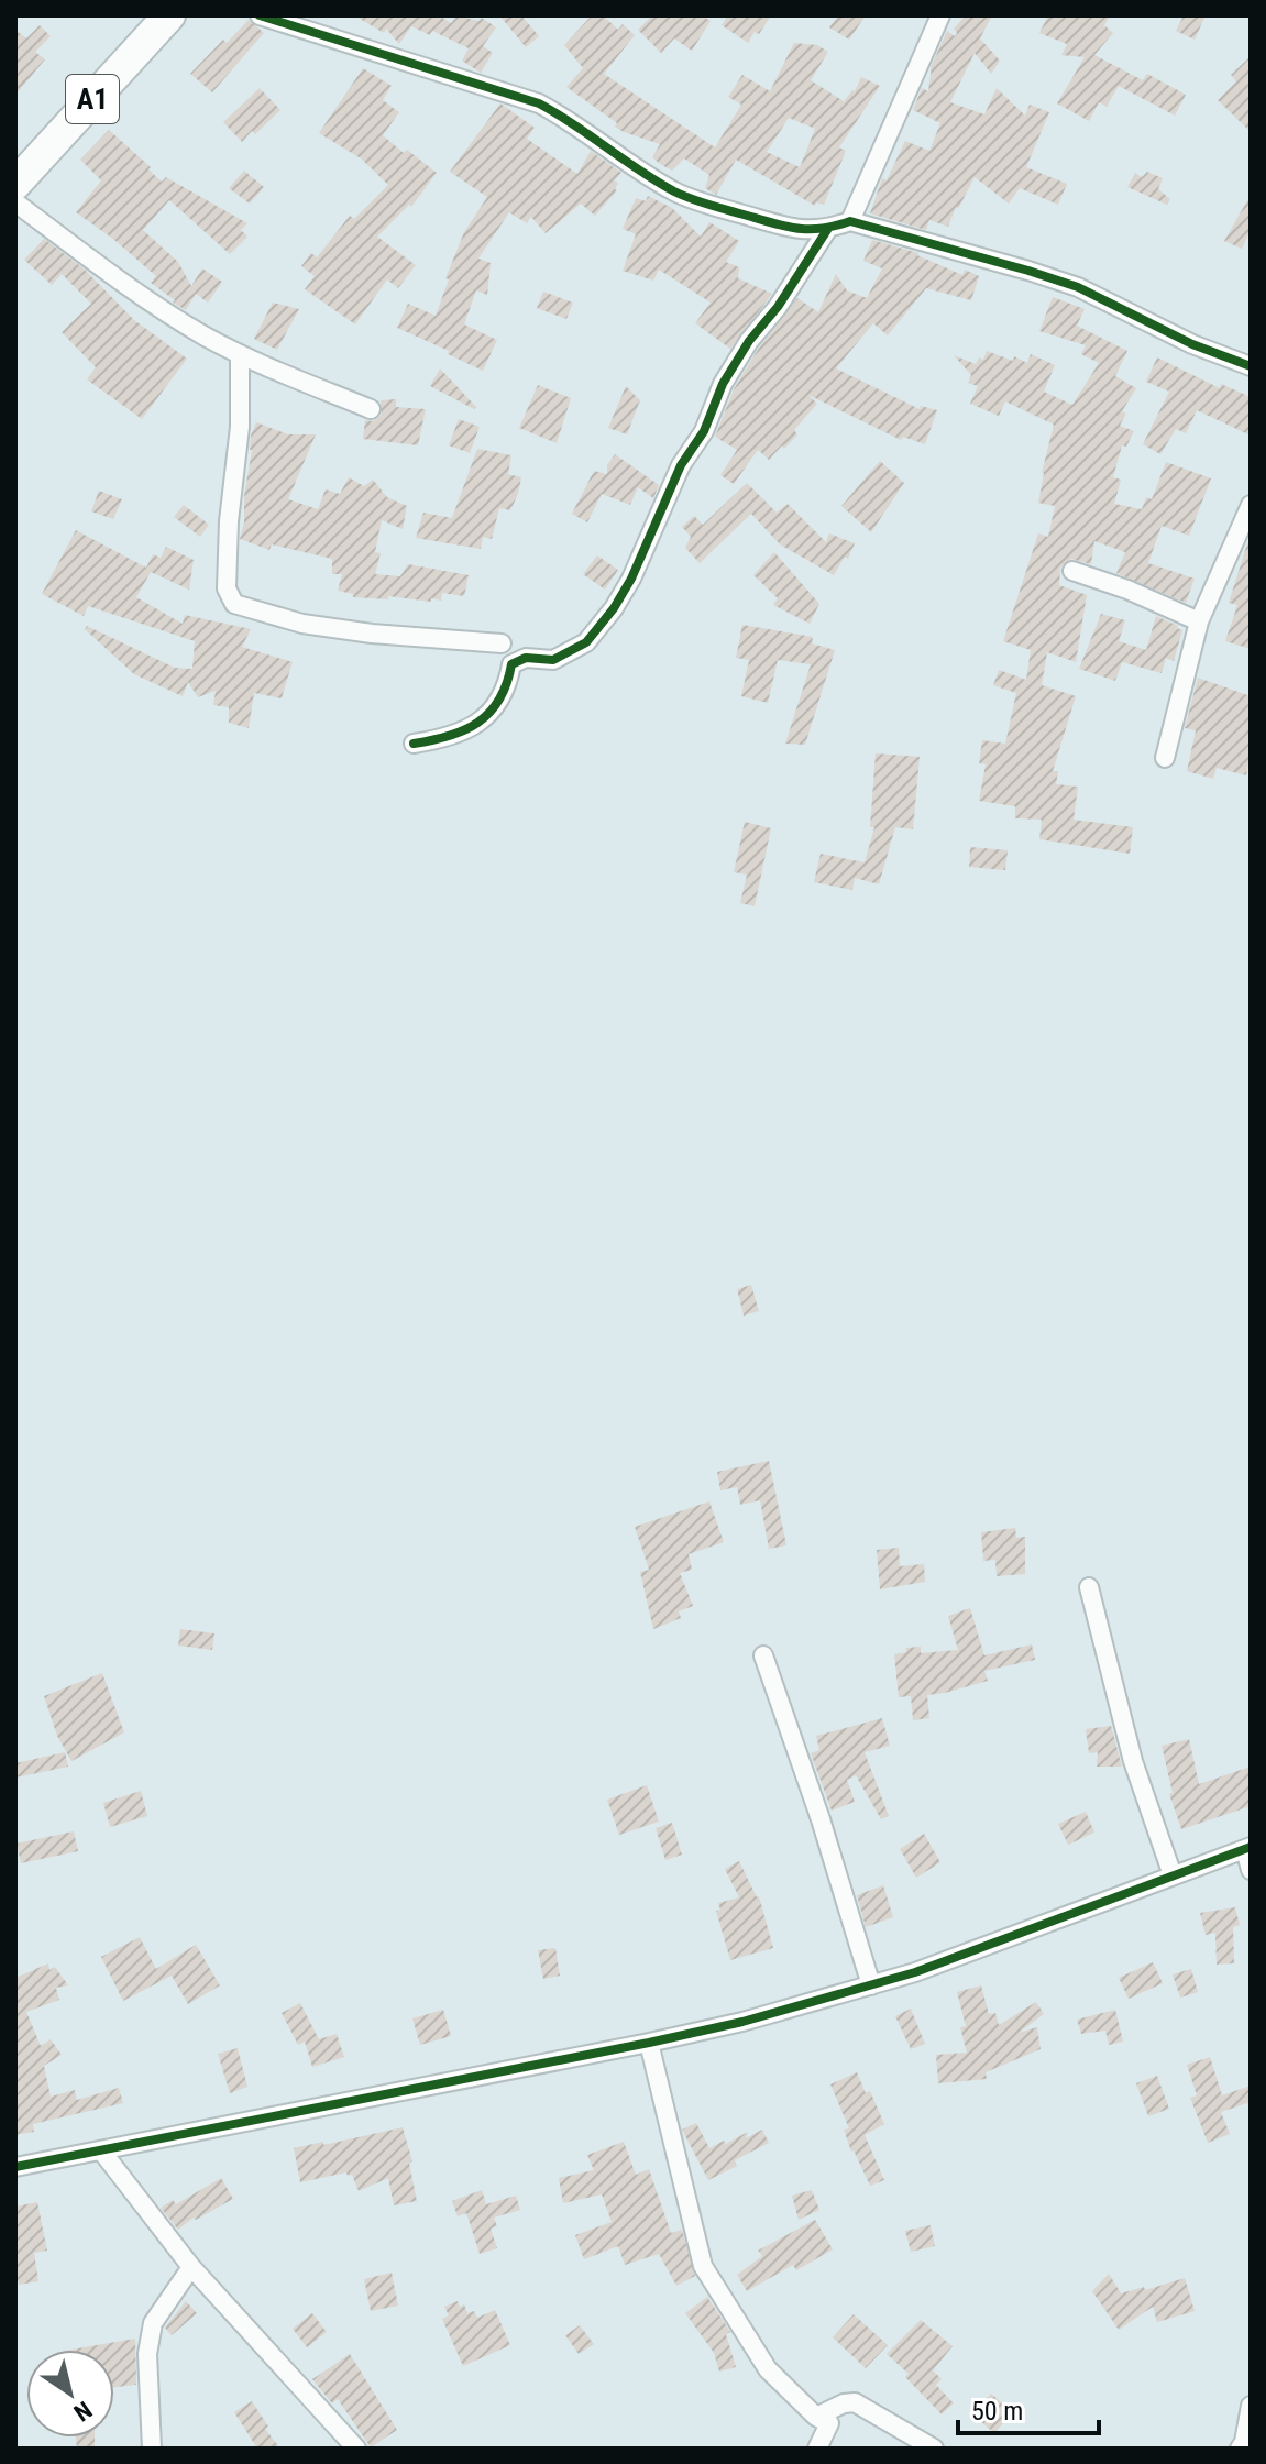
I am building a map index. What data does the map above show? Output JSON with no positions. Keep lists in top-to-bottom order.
{
  "streets": {
    "highway": ["A1"]
  },
  "scale_bar": "50 m",
  "north": "bottom right"
}
